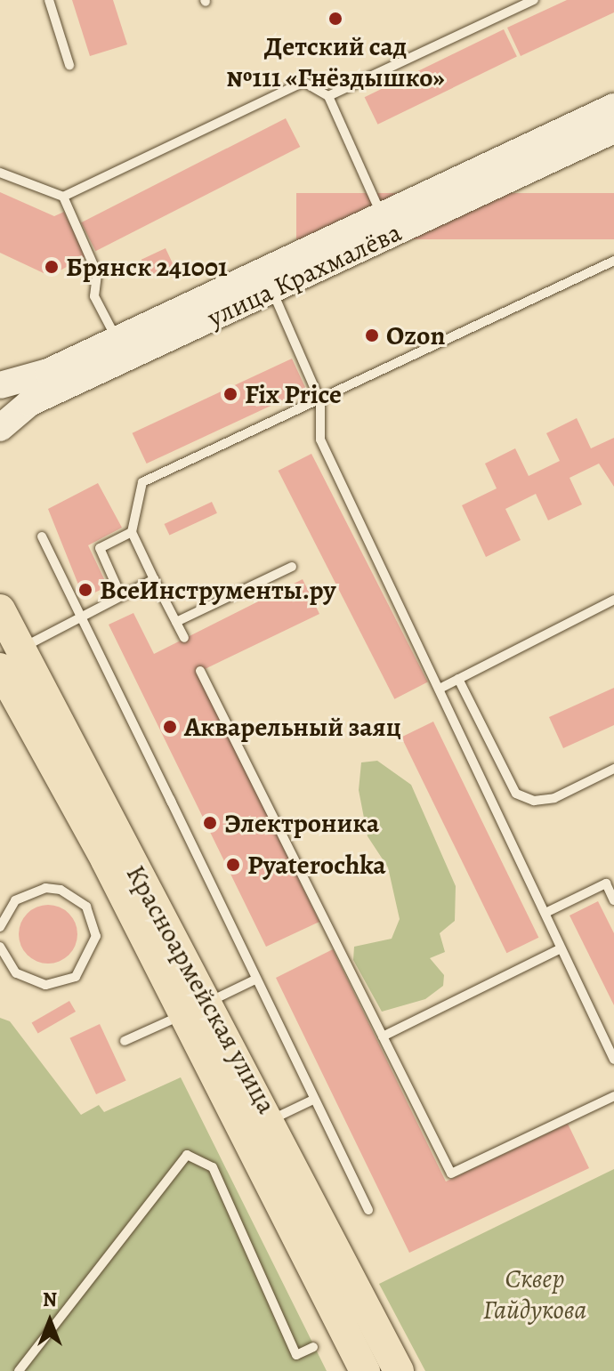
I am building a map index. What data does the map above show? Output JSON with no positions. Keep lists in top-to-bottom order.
{
  "streets": {
    "main road": ["улица Крахмалёва", "Красноармейская улица"]
  },
  "parks": ["Сквер Гайдукова"],
  "places": [
    "Детский сад №111 «Гнёздышко»",
    "Брянск 241001",
    "Ozon",
    "Fix Price",
    "ВсеИнструменты.ру",
    "Акварельный заяц",
    "Электроника",
    "Pyaterochka"
  ],
  "north": "top"
}
